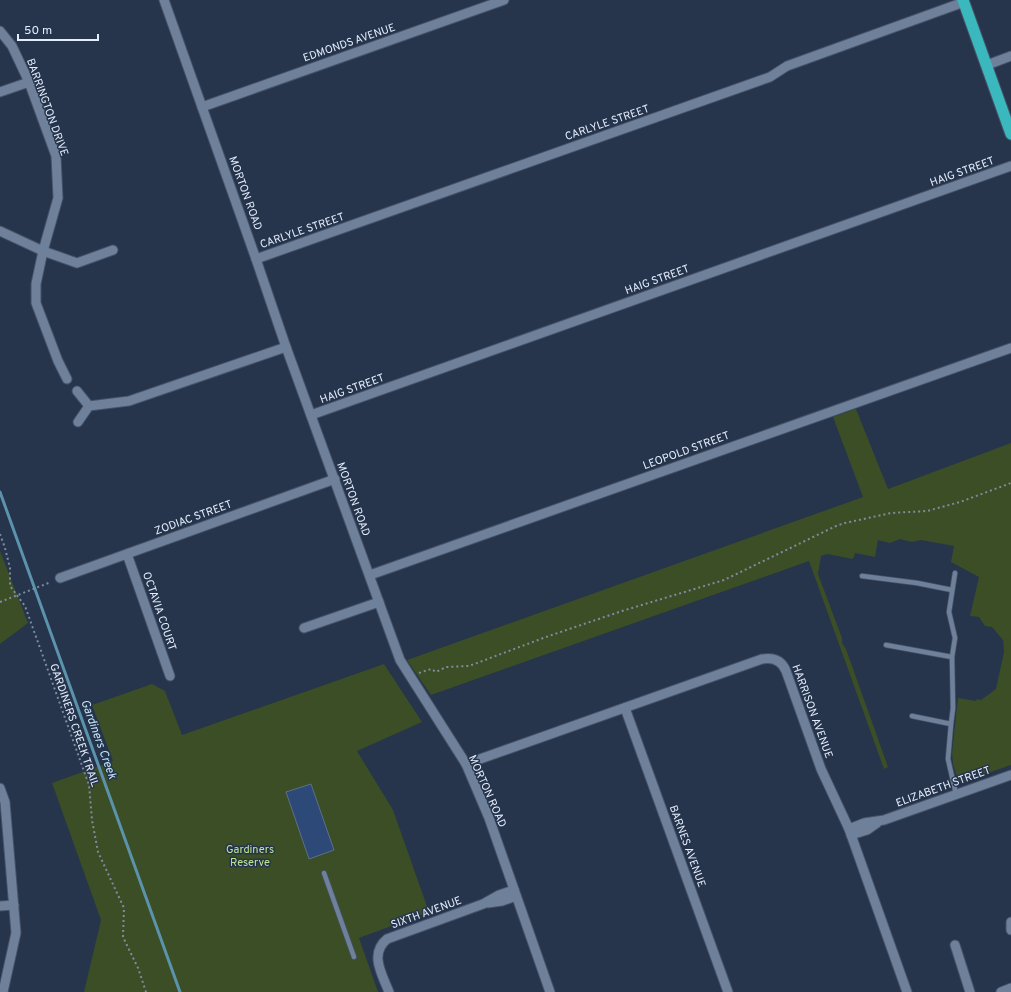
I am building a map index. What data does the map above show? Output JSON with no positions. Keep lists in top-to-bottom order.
{
  "streets": {
    "street": [
      "EDMONDS AVENUE",
      "BARRINGTON DRIVE",
      "CARLYLE STREET",
      "HAIG STREET",
      "MORTON ROAD",
      "LEOPOLD STREET",
      "ZODIAC STREET",
      "OCTAVIA COURT",
      "HARRISON AVENUE",
      "ELIZABETH STREET",
      "BARNES AVENUE",
      "SIXTH AVENUE"
    ],
    "path": ["GARDINERS CREEK TRAIL"]
  },
  "crossings": [
    ["EDMONDS AVENUE", "MORTON ROAD"],
    ["CARLYLE STREET", "MORTON ROAD"],
    ["HAIG STREET", "MORTON ROAD"],
    ["MORTON ROAD", "LEOPOLD STREET"],
    ["MORTON ROAD", "ZODIAC STREET"],
    ["MORTON ROAD", "HARRISON AVENUE"],
    ["MORTON ROAD", "SIXTH AVENUE"],
    ["ZODIAC STREET", "OCTAVIA COURT"],
    ["HARRISON AVENUE", "ELIZABETH STREET"],
    ["HARRISON AVENUE", "BARNES AVENUE"]
  ],
  "water": ["Gardiners Creek"],
  "parks": ["Gardiners Reserve"],
  "scale_bar": "50 m"
}
